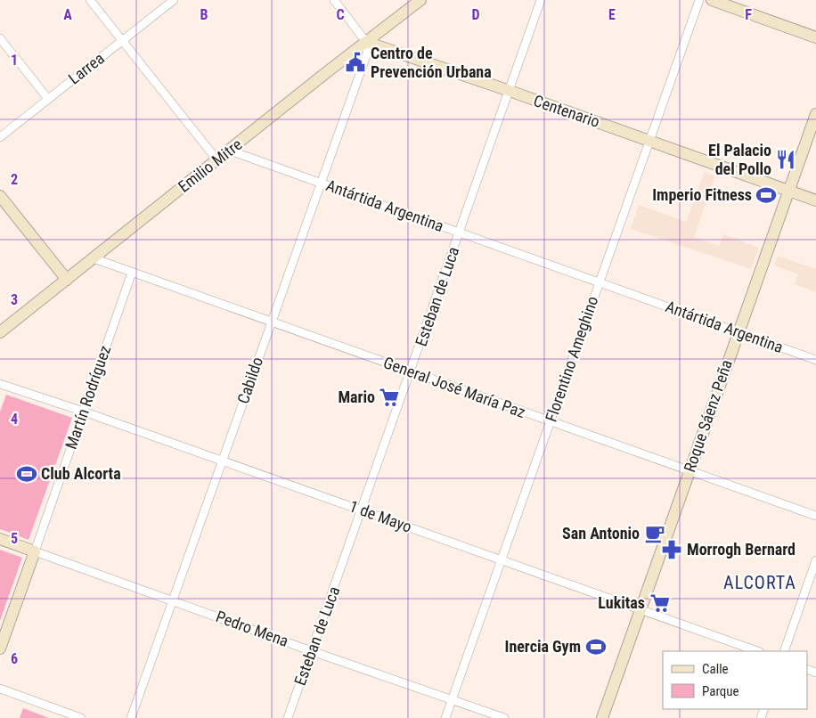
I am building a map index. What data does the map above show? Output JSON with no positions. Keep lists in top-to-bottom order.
{
  "streets": {
    "street": [
      "Larrea",
      "Centenario",
      "Emilio Mitre",
      "Antártida Argentina",
      "Esteban de Luca",
      "Florentino Ameghino",
      "Cabildo",
      "General José María Paz",
      "Martín Rodríguez",
      "Roque Sáenz Peña",
      "1 de Mayo",
      "Pedro Mena"
    ]
  },
  "crossings": [
    ["Centenario", "Emilio Mitre"],
    ["Centenario", "Esteban de Luca"],
    ["Centenario", "Florentino Ameghino"],
    ["Centenario", "Cabildo"],
    ["Centenario", "Roque Sáenz Peña"],
    ["Emilio Mitre", "Antártida Argentina"],
    ["Emilio Mitre", "Cabildo"],
    ["Emilio Mitre", "General José María Paz"],
    ["Antártida Argentina", "Esteban de Luca"],
    ["Antártida Argentina", "Florentino Ameghino"],
    ["Antártida Argentina", "Cabildo"],
    ["Antártida Argentina", "Roque Sáenz Peña"],
    ["Esteban de Luca", "General José María Paz"],
    ["Esteban de Luca", "1 de Mayo"],
    ["Esteban de Luca", "Pedro Mena"],
    ["Florentino Ameghino", "General José María Paz"],
    ["Florentino Ameghino", "1 de Mayo"],
    ["Florentino Ameghino", "Pedro Mena"],
    ["Cabildo", "General José María Paz"],
    ["Cabildo", "1 de Mayo"],
    ["Cabildo", "Pedro Mena"],
    ["General José María Paz", "Martín Rodríguez"],
    ["General José María Paz", "Roque Sáenz Peña"],
    ["Martín Rodríguez", "1 de Mayo"],
    ["Martín Rodríguez", "Pedro Mena"],
    ["Roque Sáenz Peña", "1 de Mayo"]
  ],
  "districts": ["ALCORTA"],
  "places": {
    "public building": ["Centro de Prevención Urbana"],
    "restaurant": ["El Palacio del Pollo"],
    "sports": ["Imperio Fitness", "Club Alcorta", "Inercia Gym"],
    "supermarket": ["Mario", "Lukitas"],
    "cafe": ["San Antonio"],
    "pharmacy": ["Morrogh Bernard"]
  },
  "legend": ["Calle", "Parque"],
  "grid": {
    "columns": [
      "A",
      "B",
      "C",
      "D",
      "E",
      "F"
    ],
    "rows": [
      "1",
      "2",
      "3",
      "4",
      "5",
      "6"
    ]
  }
}
